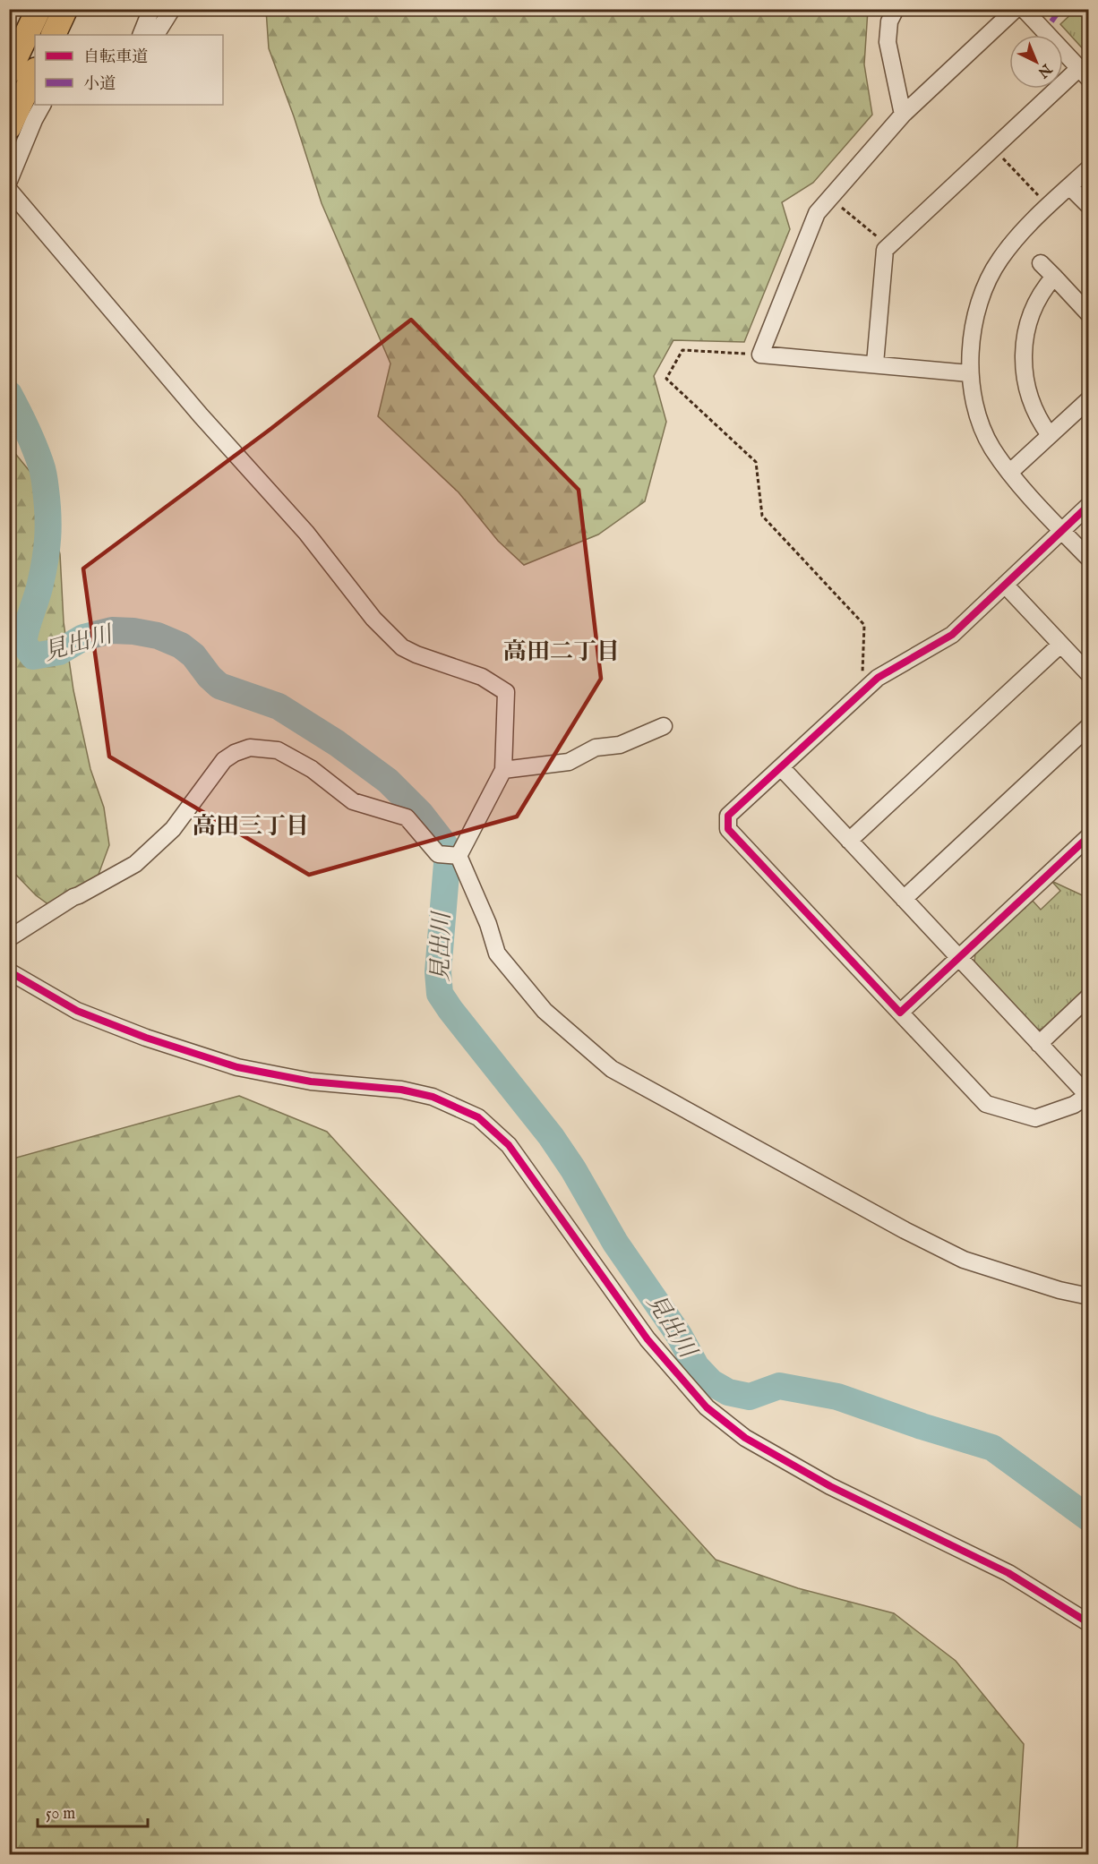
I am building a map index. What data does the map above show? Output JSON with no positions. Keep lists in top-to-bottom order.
{
  "districts": ["高田二丁目", "高田三丁目"],
  "water": ["見出川"],
  "legend": ["自転車道", "小道"],
  "scale_bar": "50 m",
  "north": "bottom right"
}
